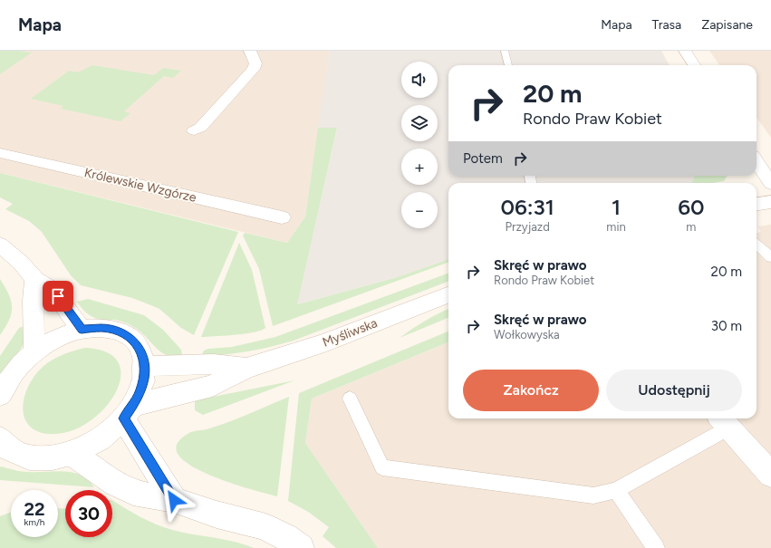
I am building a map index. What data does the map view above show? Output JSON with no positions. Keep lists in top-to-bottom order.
{
  "streets": {
    "street": ["Królewskie Wzgórze", "Myśliwska"]
  },
  "page": {
    "header": "Mapa",
    "nav": ["Mapa", "Trasa", "Zapisane"],
    "map_buttons": ["+", "−"],
    "turn": ["20 m", "Rondo Praw Kobiet"],
    "then": "Potem",
    "eta": [
      "06:31",
      "Przyjazd",
      "1",
      "min",
      "60",
      "m"
    ],
    "list": [
      {
        "name": "Skręć w prawo",
        "note": "Rondo Praw Kobiet",
        "value": "20 m"
      },
      {
        "name": "Skręć w prawo",
        "note": "Wołkowyska",
        "value": "30 m"
      }
    ],
    "buttons": ["Zakończ", "Udostępnij"],
    "speed": "22 km/h",
    "limit": "30"
  }
}
